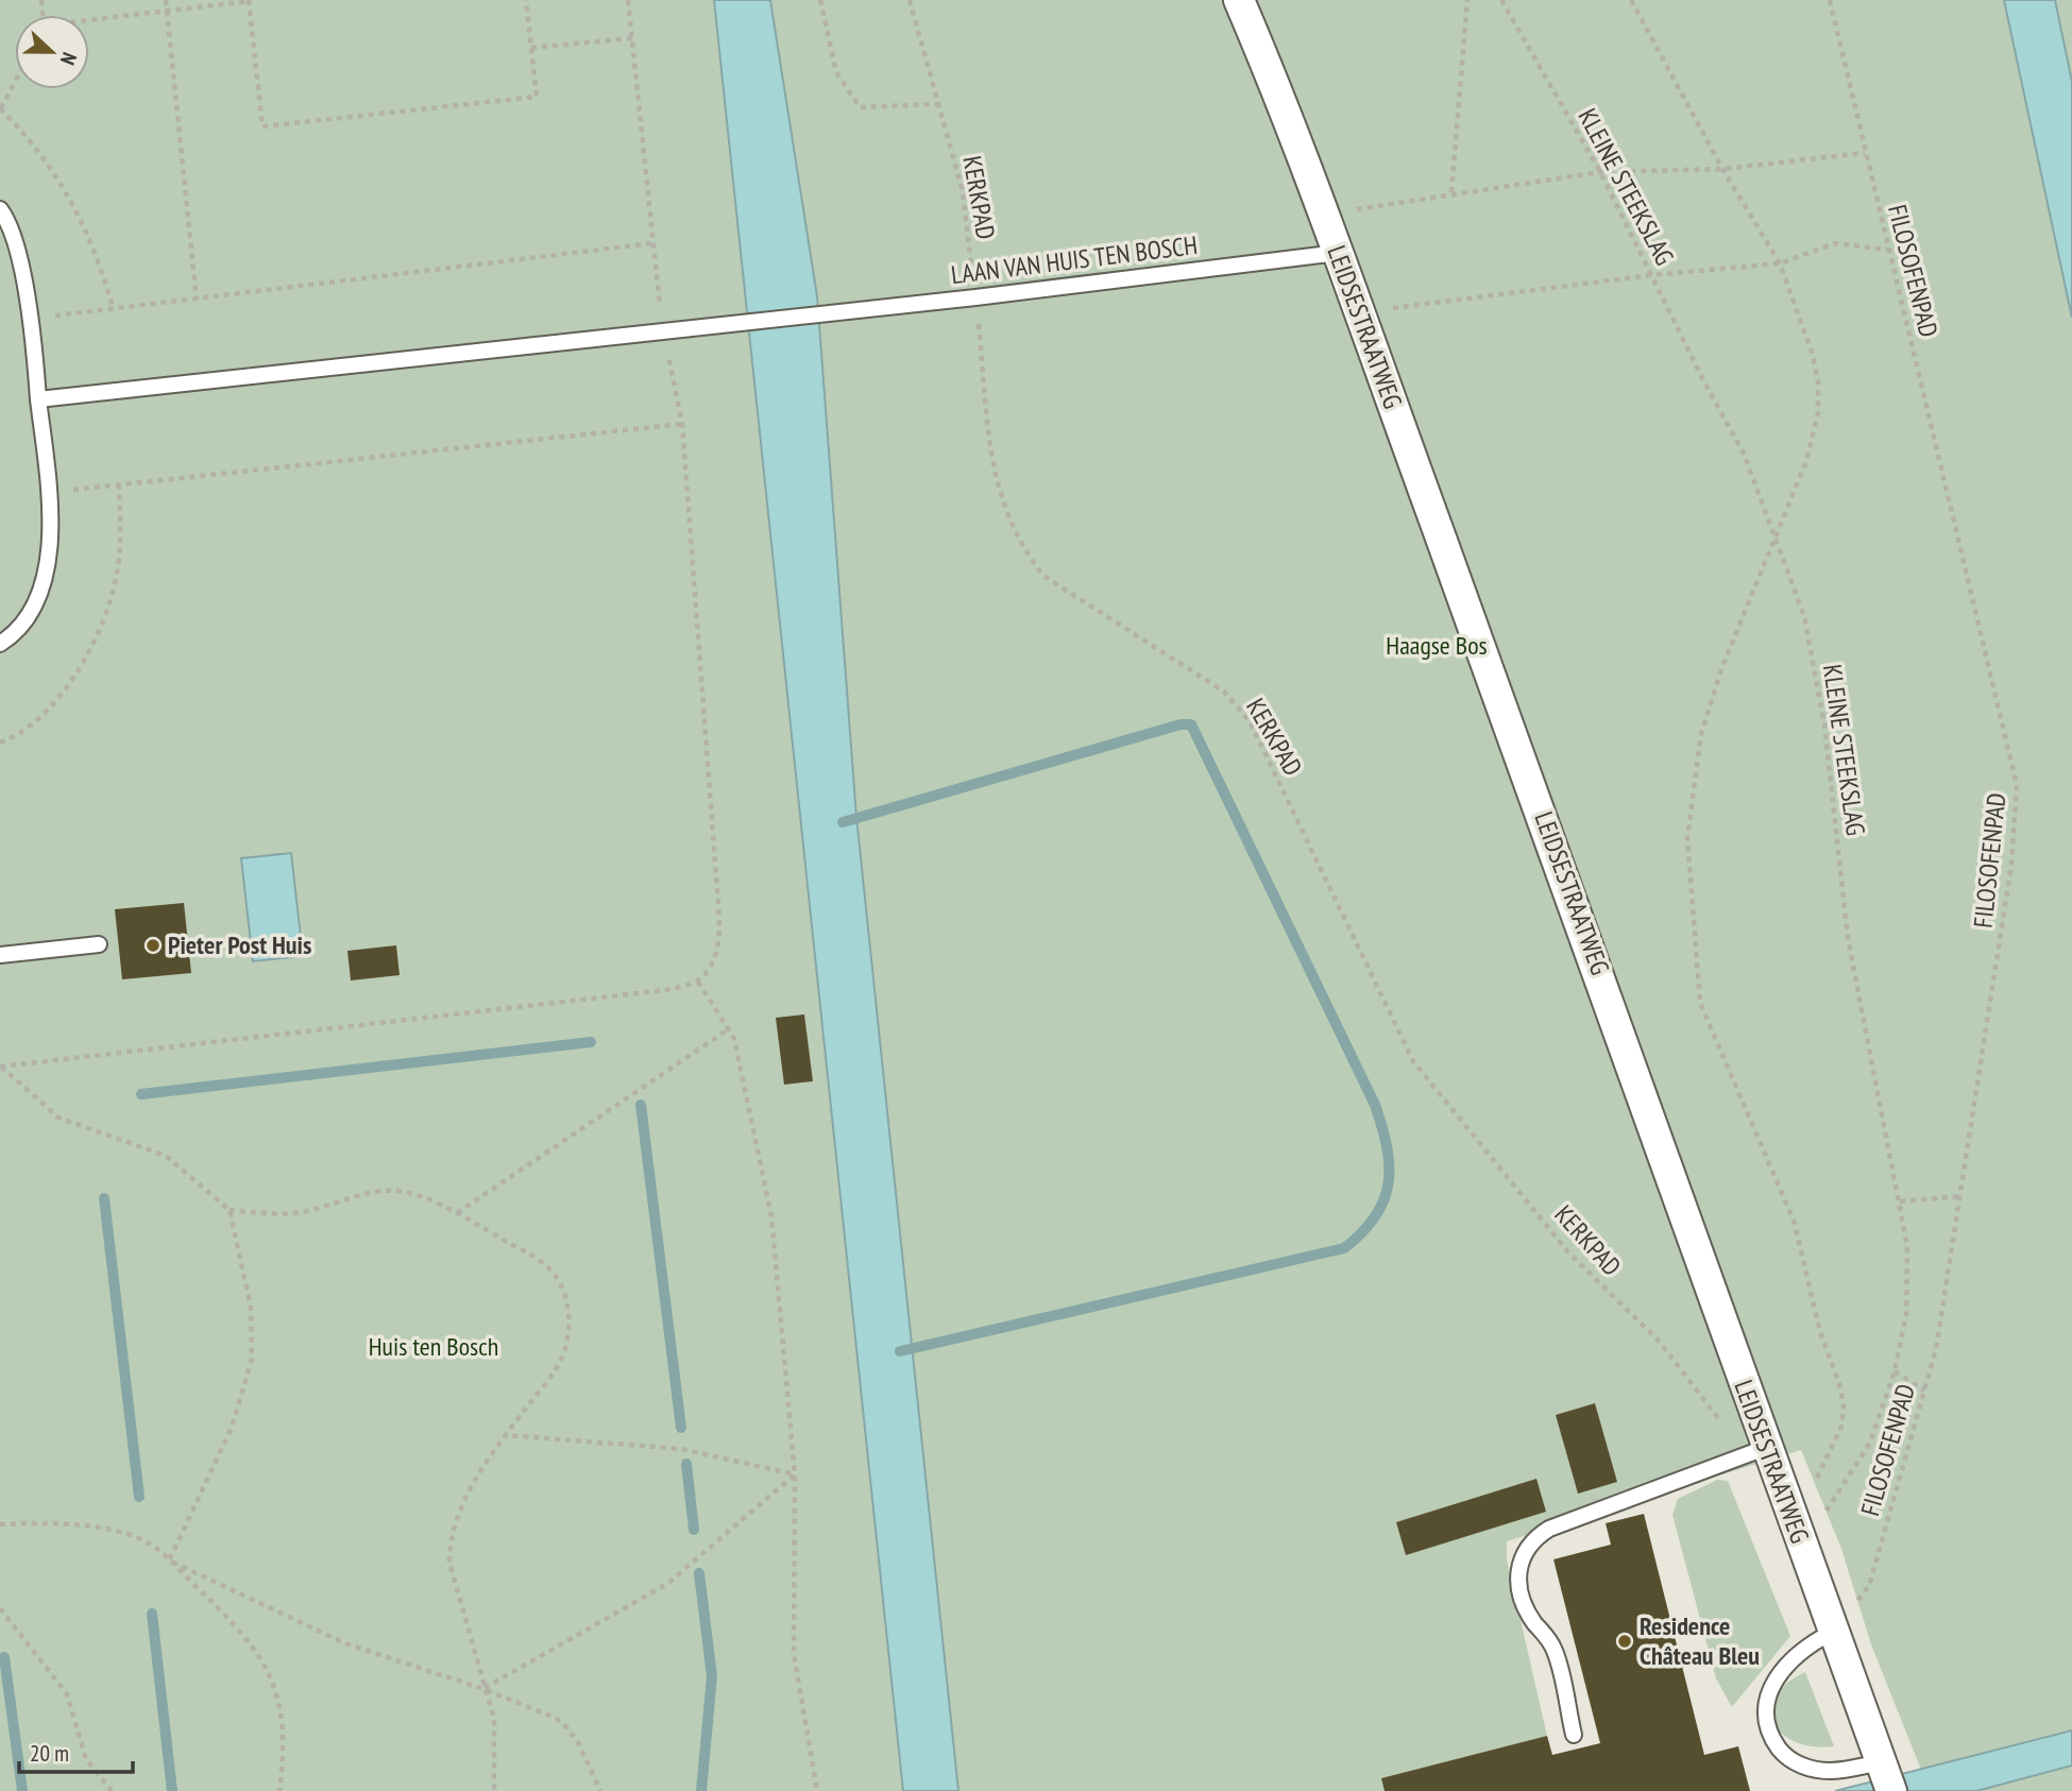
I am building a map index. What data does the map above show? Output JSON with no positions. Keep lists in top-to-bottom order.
{
  "streets": {
    "street": ["LEIDSESTRAATWEG"],
    "lane": ["LAAN VAN HUIS TEN BOSCH"],
    "path": ["KLEINE STEEKSLAG", "KERKPAD", "FILOSOFENPAD"]
  },
  "crossings": [
    ["KLEINE STEEKSLAG", "LEIDSESTRAATWEG"],
    ["KERKPAD", "LAAN VAN HUIS TEN BOSCH"],
    ["KERKPAD", "LEIDSESTRAATWEG"],
    ["LAAN VAN HUIS TEN BOSCH", "LEIDSESTRAATWEG"],
    ["FILOSOFENPAD", "LEIDSESTRAATWEG"]
  ],
  "parks": ["Haagse Bos", "Huis ten Bosch"],
  "places": ["Pieter Post Huis", "Residence Château Bleu"],
  "scale_bar": "20 m",
  "north": "right"
}
